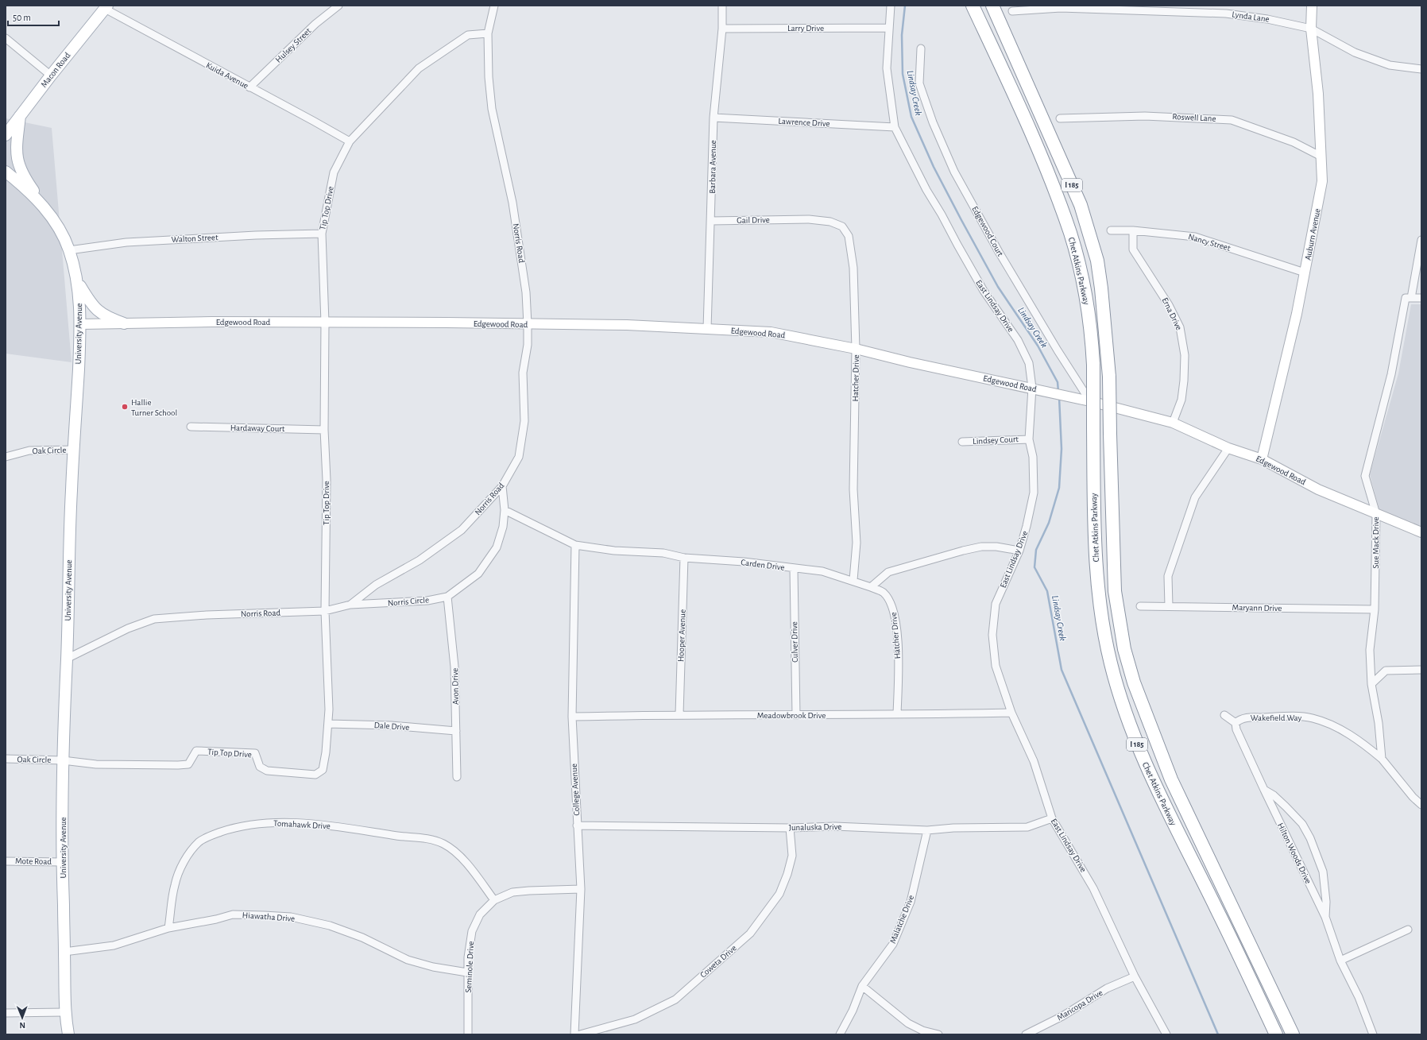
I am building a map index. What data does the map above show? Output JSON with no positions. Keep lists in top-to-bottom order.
{
  "streets": {
    "highway": ["I 185", "Chet Atkins Parkway"],
    "main road": ["Macon Road", "University Avenue"],
    "street": [
      "Lynda Lane",
      "Larry Drive",
      "Hulsey Street",
      "Kuida Avenue",
      "Roswell Lane",
      "Lawrence Drive",
      "Barbara Avenue",
      "Tip Top Drive",
      "Gail Drive",
      "Edgewood Court",
      "Auburn Avenue",
      "Walton Street",
      "Nancy Street",
      "Norris Road",
      "East Lindsay Drive",
      "Erna Drive",
      "Edgewood Road",
      "Hatcher Drive",
      "Hardaway Court",
      "Lindsey Court",
      "Oak Circle",
      "Sue Mack Drive",
      "Carden Drive",
      "Norris Circle",
      "Maryann Drive",
      "Hooper Avenue",
      "Culver Drive",
      "Avon Drive",
      "Meadowbrook Drive",
      "Wakefield Way",
      "Dale Drive",
      "College Avenue",
      "Tomahawk Drive",
      "Junaluska Drive",
      "Hilton Woods Drive",
      "Mote Road",
      "Hiawatha Drive",
      "Malatche Drive",
      "Coweta Drive",
      "Seminole Drive",
      "Maricopa Drive"
    ]
  },
  "crossings": [
    ["Lynda Lane", "Auburn Avenue"],
    ["Larry Drive", "Barbara Avenue"],
    ["Larry Drive", "East Lindsay Drive"],
    ["Hulsey Street", "Kuida Avenue"],
    ["Macon Road", "Kuida Avenue"],
    ["Kuida Avenue", "Tip Top Drive"],
    ["Roswell Lane", "Auburn Avenue"],
    ["Lawrence Drive", "Barbara Avenue"],
    ["Lawrence Drive", "East Lindsay Drive"],
    ["Barbara Avenue", "Gail Drive"],
    ["Barbara Avenue", "Edgewood Road"],
    ["Tip Top Drive", "Walton Street"],
    ["Tip Top Drive", "Norris Road"],
    ["Tip Top Drive", "Edgewood Road"],
    ["Tip Top Drive", "University Avenue"],
    ["Tip Top Drive", "Hardaway Court"],
    ["Tip Top Drive", "Oak Circle"],
    ["Tip Top Drive", "Dale Drive"],
    ["Gail Drive", "Hatcher Drive"],
    ["Edgewood Court", "Edgewood Road"],
    ["Auburn Avenue", "Nancy Street"],
    ["Auburn Avenue", "Edgewood Road"],
    ["Walton Street", "University Avenue"],
    ["Nancy Street", "Erna Drive"],
    ["Norris Road", "Edgewood Road"],
    ["Norris Road", "University Avenue"],
    ["Norris Road", "Norris Circle"],
    ["East Lindsay Drive", "Edgewood Road"],
    ["East Lindsay Drive", "Lindsey Court"],
    ["East Lindsay Drive", "Meadowbrook Drive"],
    ["East Lindsay Drive", "Junaluska Drive"],
    ["East Lindsay Drive", "Maricopa Drive"],
    ["Erna Drive", "Edgewood Road"],
    ["Edgewood Road", "University Avenue"],
    ["Edgewood Road", "Hatcher Drive"],
    ["Edgewood Road", "Sue Mack Drive"],
    ["University Avenue", "Oak Circle"],
    ["University Avenue", "Mote Road"],
    ["University Avenue", "Hiawatha Drive"],
    ["Hatcher Drive", "Carden Drive"],
    ["Hatcher Drive", "Meadowbrook Drive"],
    ["Sue Mack Drive", "Maryann Drive"],
    ["Sue Mack Drive", "Wakefield Way"],
    ["Carden Drive", "Norris Circle"],
    ["Carden Drive", "Hooper Avenue"],
    ["Carden Drive", "Culver Drive"],
    ["Carden Drive", "College Avenue"],
    ["Norris Circle", "Avon Drive"],
    ["Hooper Avenue", "Meadowbrook Drive"],
    ["Culver Drive", "Meadowbrook Drive"],
    ["Avon Drive", "Dale Drive"],
    ["Meadowbrook Drive", "College Avenue"],
    ["Wakefield Way", "Hilton Woods Drive"],
    ["College Avenue", "Junaluska Drive"],
    ["College Avenue", "Seminole Drive"],
    ["Tomahawk Drive", "Hiawatha Drive"],
    ["Tomahawk Drive", "Seminole Drive"],
    ["Junaluska Drive", "Malatche Drive"],
    ["Junaluska Drive", "Coweta Drive"],
    ["Hiawatha Drive", "Seminole Drive"]
  ],
  "water": ["Lindsay Creek"],
  "places": ["Hallie Turner School"],
  "scale_bar": "50 m",
  "north": "bottom"
}
